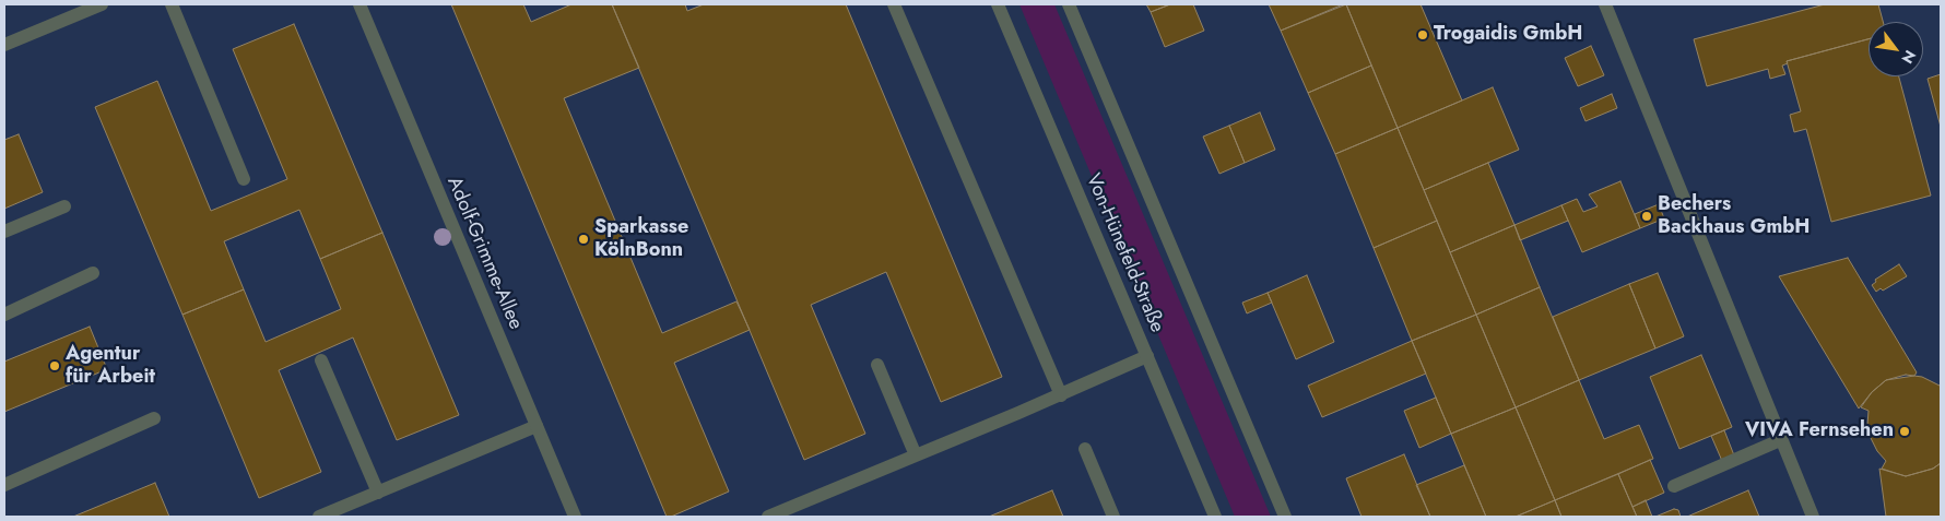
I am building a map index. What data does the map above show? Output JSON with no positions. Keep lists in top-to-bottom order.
{
  "streets": {
    "street": ["Adolf-Grimme-Allee", "Von-Hünefeld-Straße"]
  },
  "places": [
    "Trogaidis GmbH",
    "Bechers Backhaus GmbH",
    "Sparkasse KölnBonn",
    "Agentur für Arbeit",
    "VIVA Fernsehen"
  ],
  "north": "bottom right"
}
